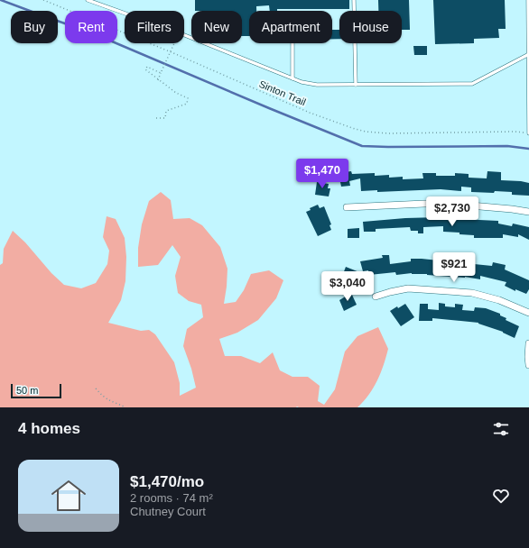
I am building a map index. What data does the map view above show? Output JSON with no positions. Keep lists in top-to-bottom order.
{
  "streets": {
    "path": ["Sinton Trail"]
  },
  "scale_bar": "50 m",
  "page": {
    "chip": [
      "Buy",
      "Rent",
      "Filters",
      "New",
      "Apartment",
      "House"
    ],
    "price": [
      "$1,470",
      "$2,730",
      "$921",
      "$3,040"
    ],
    "scale": "50 m",
    "heading": "4 homes",
    "list": [
      {
        "name": "$1,470/mo",
        "note": "2 rooms · 74 m² · Chutney Court"
      }
    ]
  }
}
